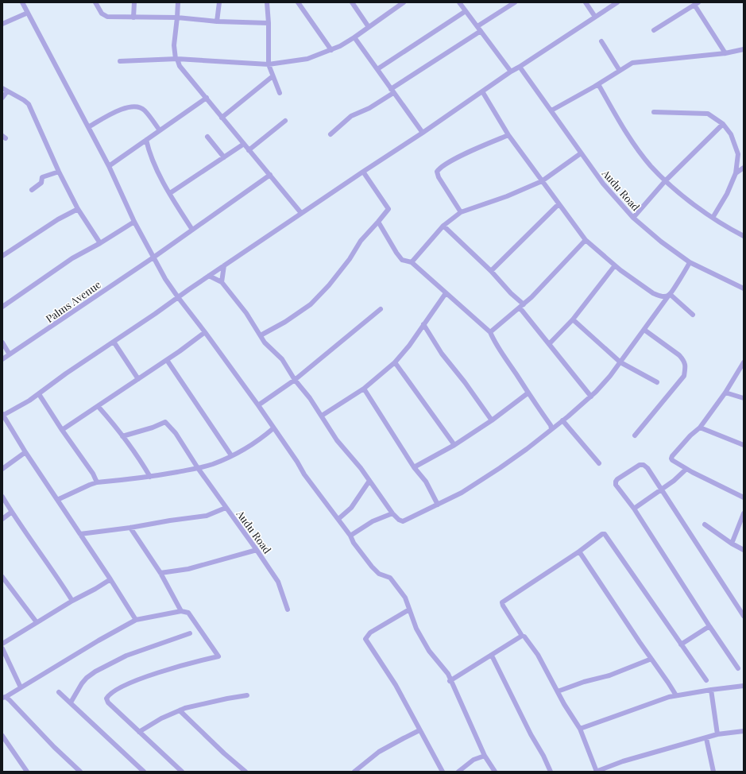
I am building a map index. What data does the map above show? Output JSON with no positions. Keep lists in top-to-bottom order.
{
  "streets": {
    "street": ["Audu Road", "Palms Avenue"]
  }
}
